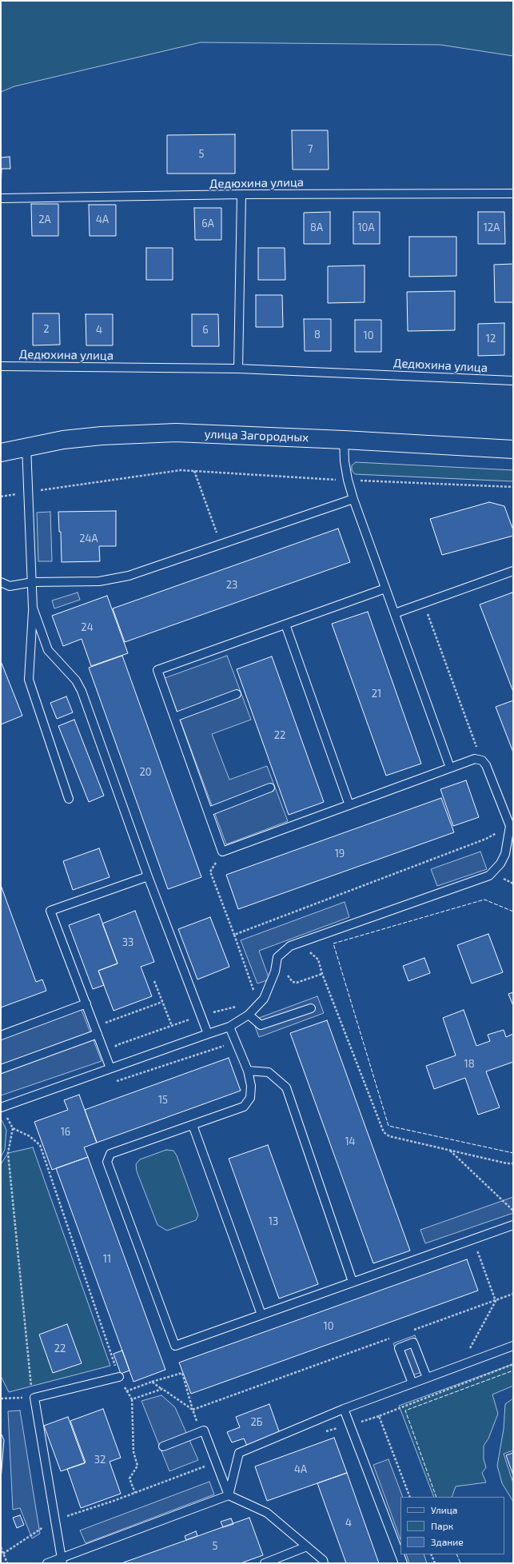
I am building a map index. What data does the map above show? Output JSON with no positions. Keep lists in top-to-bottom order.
{
  "streets": {
    "main road": ["улица Загородных"],
    "lane": ["Дедюхина улица"]
  },
  "house_numbers": [
    "7",
    "5",
    "2А",
    "4А",
    "6А",
    "8А",
    "10А",
    "12А",
    "2",
    "4",
    "6",
    "8",
    "10",
    "12",
    "24А",
    "23",
    "24",
    "21",
    "22",
    "20",
    "19",
    "33",
    "18",
    "15",
    "16",
    "14",
    "13",
    "11",
    "10",
    "22",
    "2Б",
    "32",
    "4А",
    "4",
    "5"
  ],
  "legend": ["Улица", "Парк", "Здание"]
}
